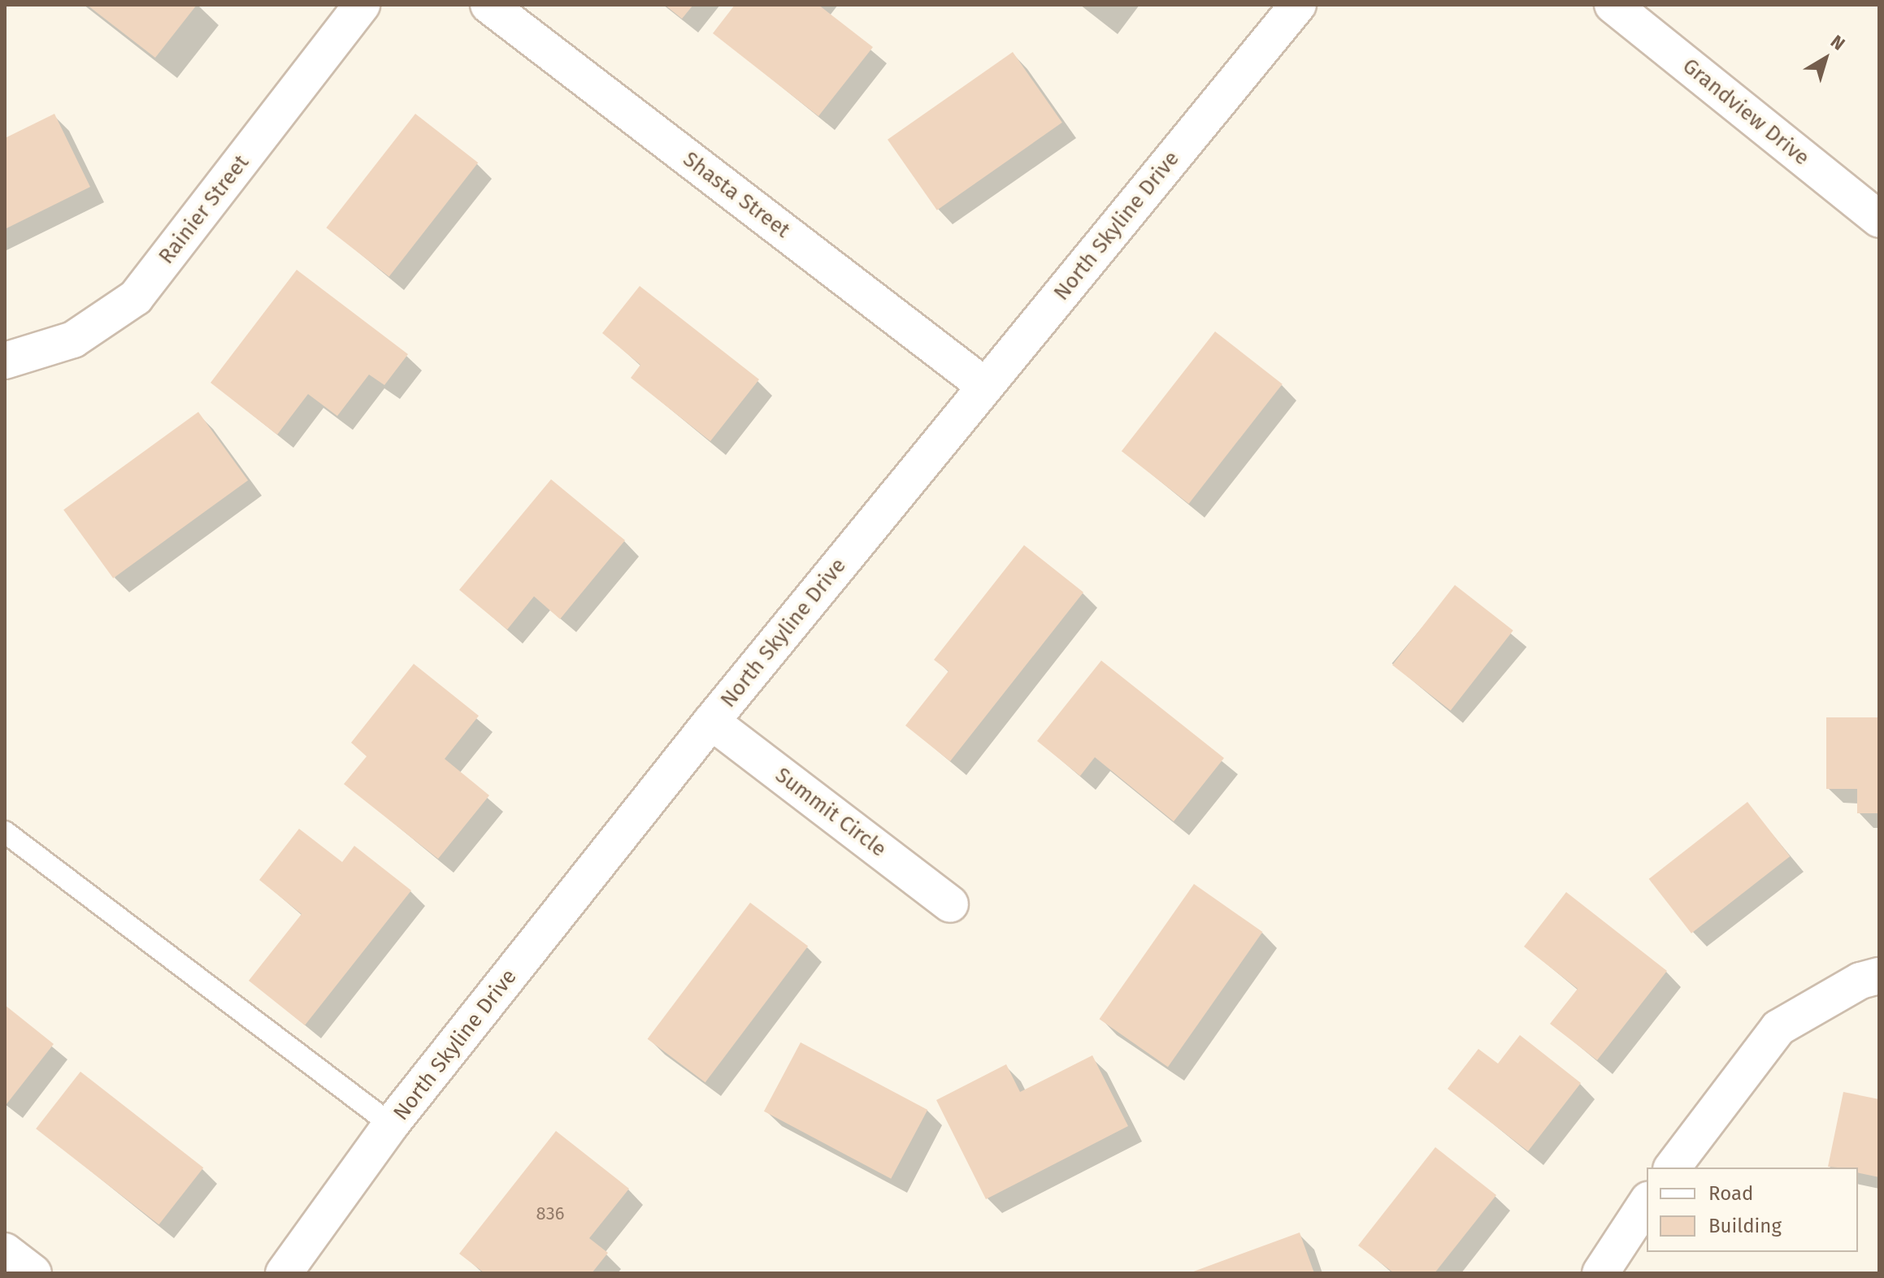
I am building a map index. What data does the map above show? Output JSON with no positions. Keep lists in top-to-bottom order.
{
  "streets": {
    "main road": [
      "Grandview Drive",
      "Shasta Street",
      "Rainier Street",
      "North Skyline Drive",
      "Summit Circle"
    ]
  },
  "crossings": [
    ["Shasta Street", "North Skyline Drive"],
    ["North Skyline Drive", "Summit Circle"]
  ],
  "house_numbers": ["836"],
  "legend": ["Road", "Building"],
  "north": "top right"
}
